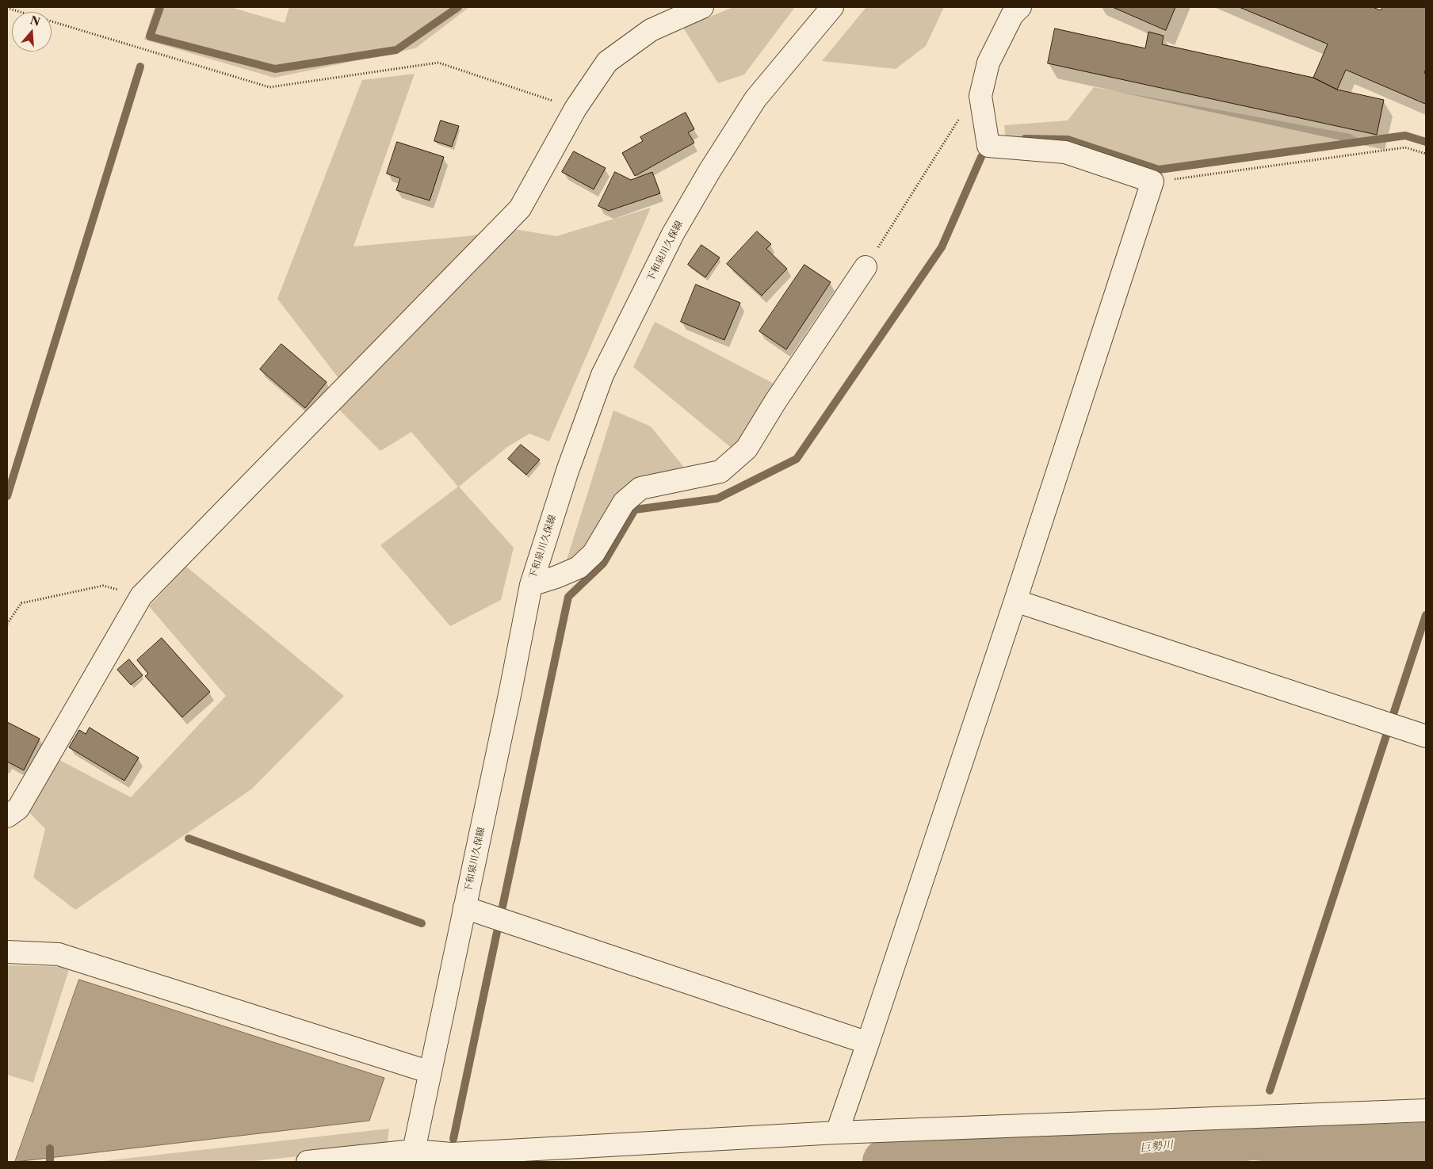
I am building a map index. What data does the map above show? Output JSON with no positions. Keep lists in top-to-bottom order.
{
  "streets": {
    "street": ["下和泉川久保線"]
  },
  "water": ["巨勢川"],
  "north": "top"
}
